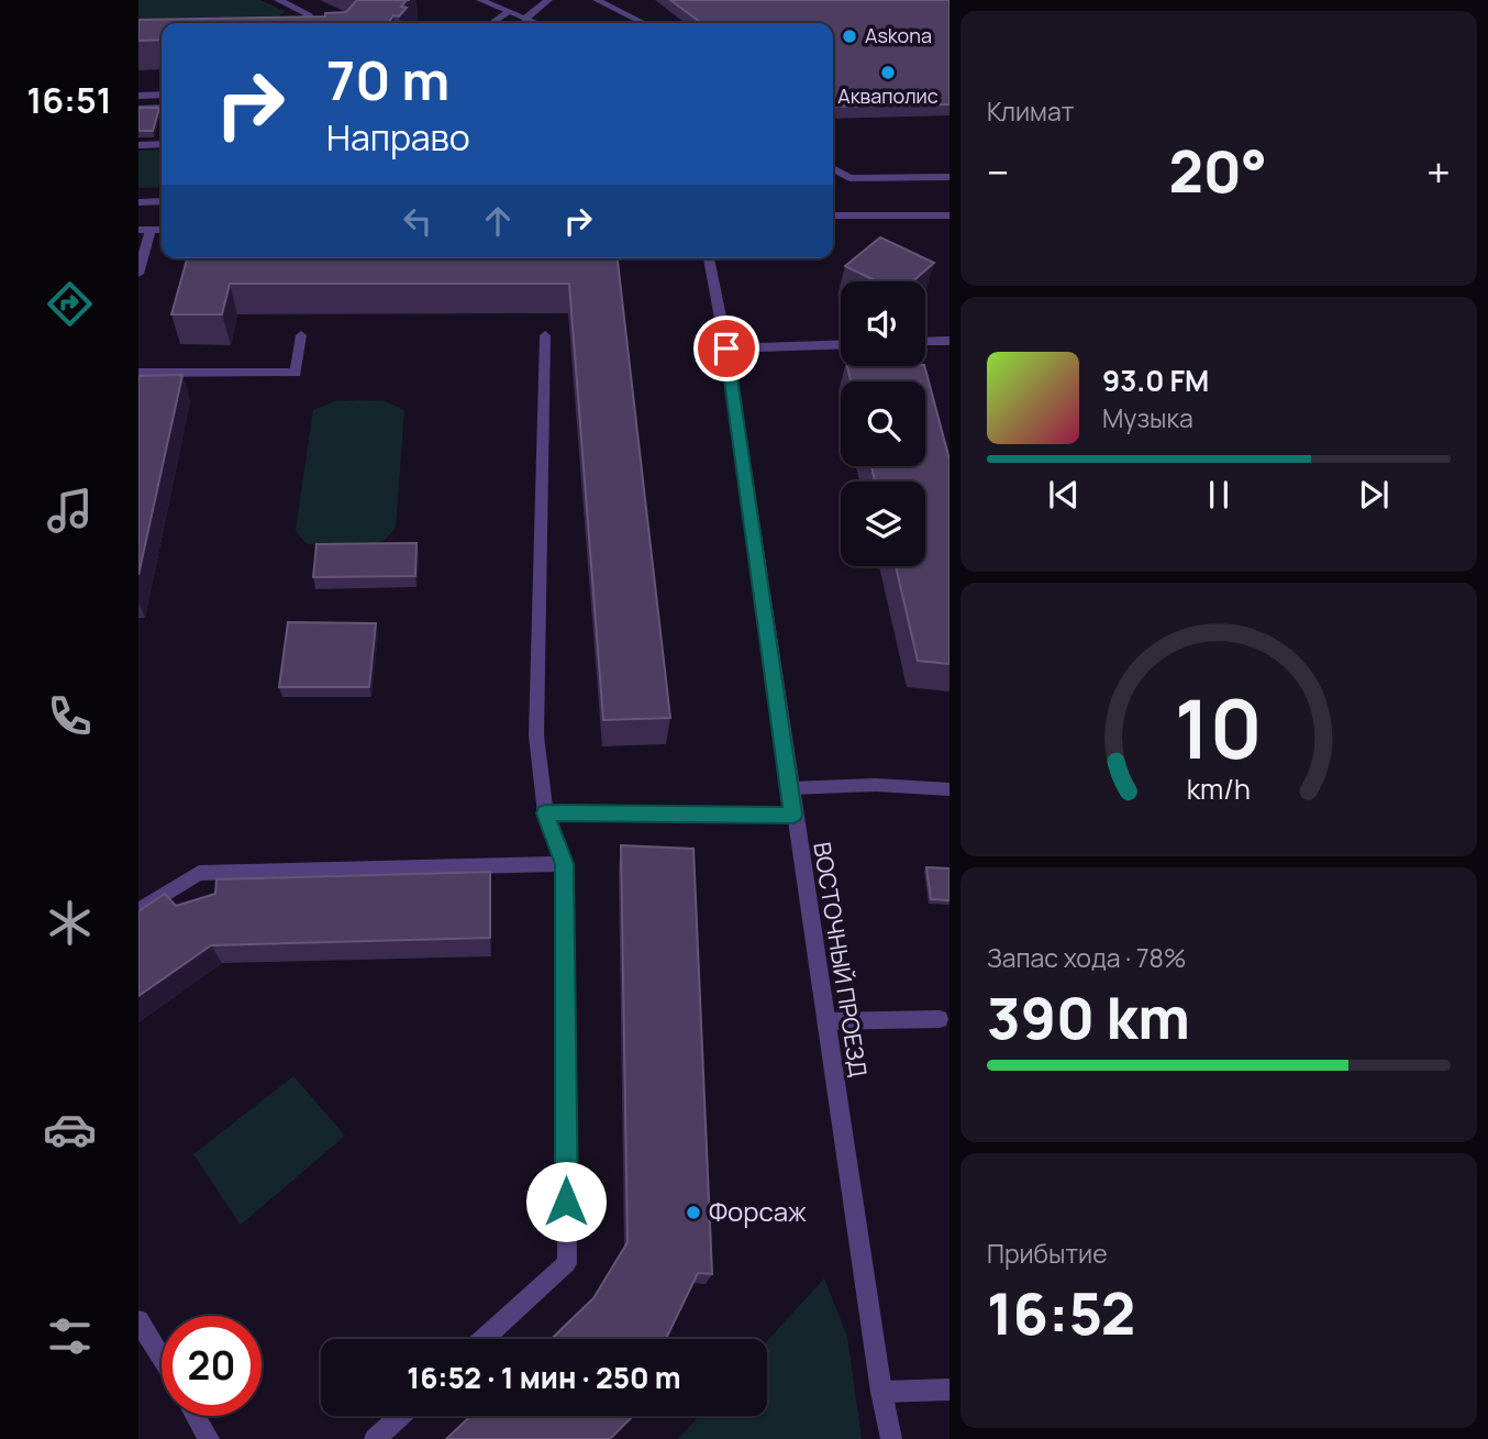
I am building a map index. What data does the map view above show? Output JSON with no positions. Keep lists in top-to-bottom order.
{
  "streets": {
    "street": ["ВОСТОЧНЫЙ ПРОЕЗД"]
  },
  "places": ["Askona", "Акваполис", "Форсаж"],
  "page": {
    "tabs": "16:51",
    "tile": [
      "Климат",
      ["Запас хода · 78%", "390 km"],
      ["Прибытие", "16:52"]
    ],
    "turn": ["70 m", "Направо"],
    "heat": ["−", "20°", "+"],
    "song": ["93.0 FM", "Музыка"],
    "limit": "20",
    "trip": "16:52 · 1 мин · 250 m",
    "gauge": ["10", "km/h"]
  }
}
